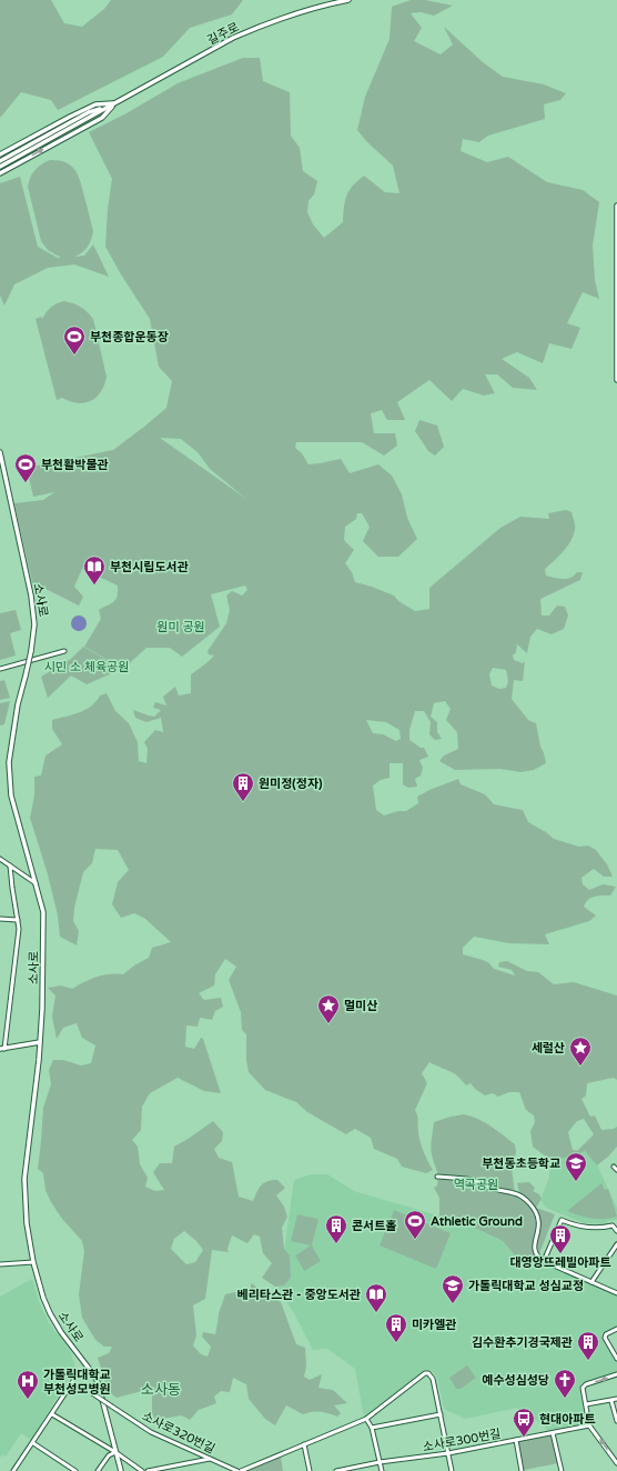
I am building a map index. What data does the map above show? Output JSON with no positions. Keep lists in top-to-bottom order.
{
  "streets": {
    "street": [
      "길주로",
      "소사로",
      "소사로320번길",
      "소사로300번길"
    ]
  },
  "districts": ["소사동"],
  "parks": ["원미 공원", "시민 소 체육공원", "역곡공원"],
  "places": {
    "sports": ["부천종합운동장", "부천활박물관", "Athletic Ground"],
    "library": ["부천시립도서관", "베리타스관 - 중앙도서관"],
    "building": [
      "원미정(정자)",
      "콘서트홀",
      "대영앙뜨레빌아파트",
      "미카엘관",
      "김수환추기경국제관"
    ],
    "place": ["멀미산", "세럴산"],
    "school or university": ["부천동초등학교", "가톨릭대학교 성심교정"],
    "church": ["예수성심성당"],
    "hospital": ["가톨릭대학교 부천성모병원"],
    "bus stop": ["현대아파트"]
  }
}
